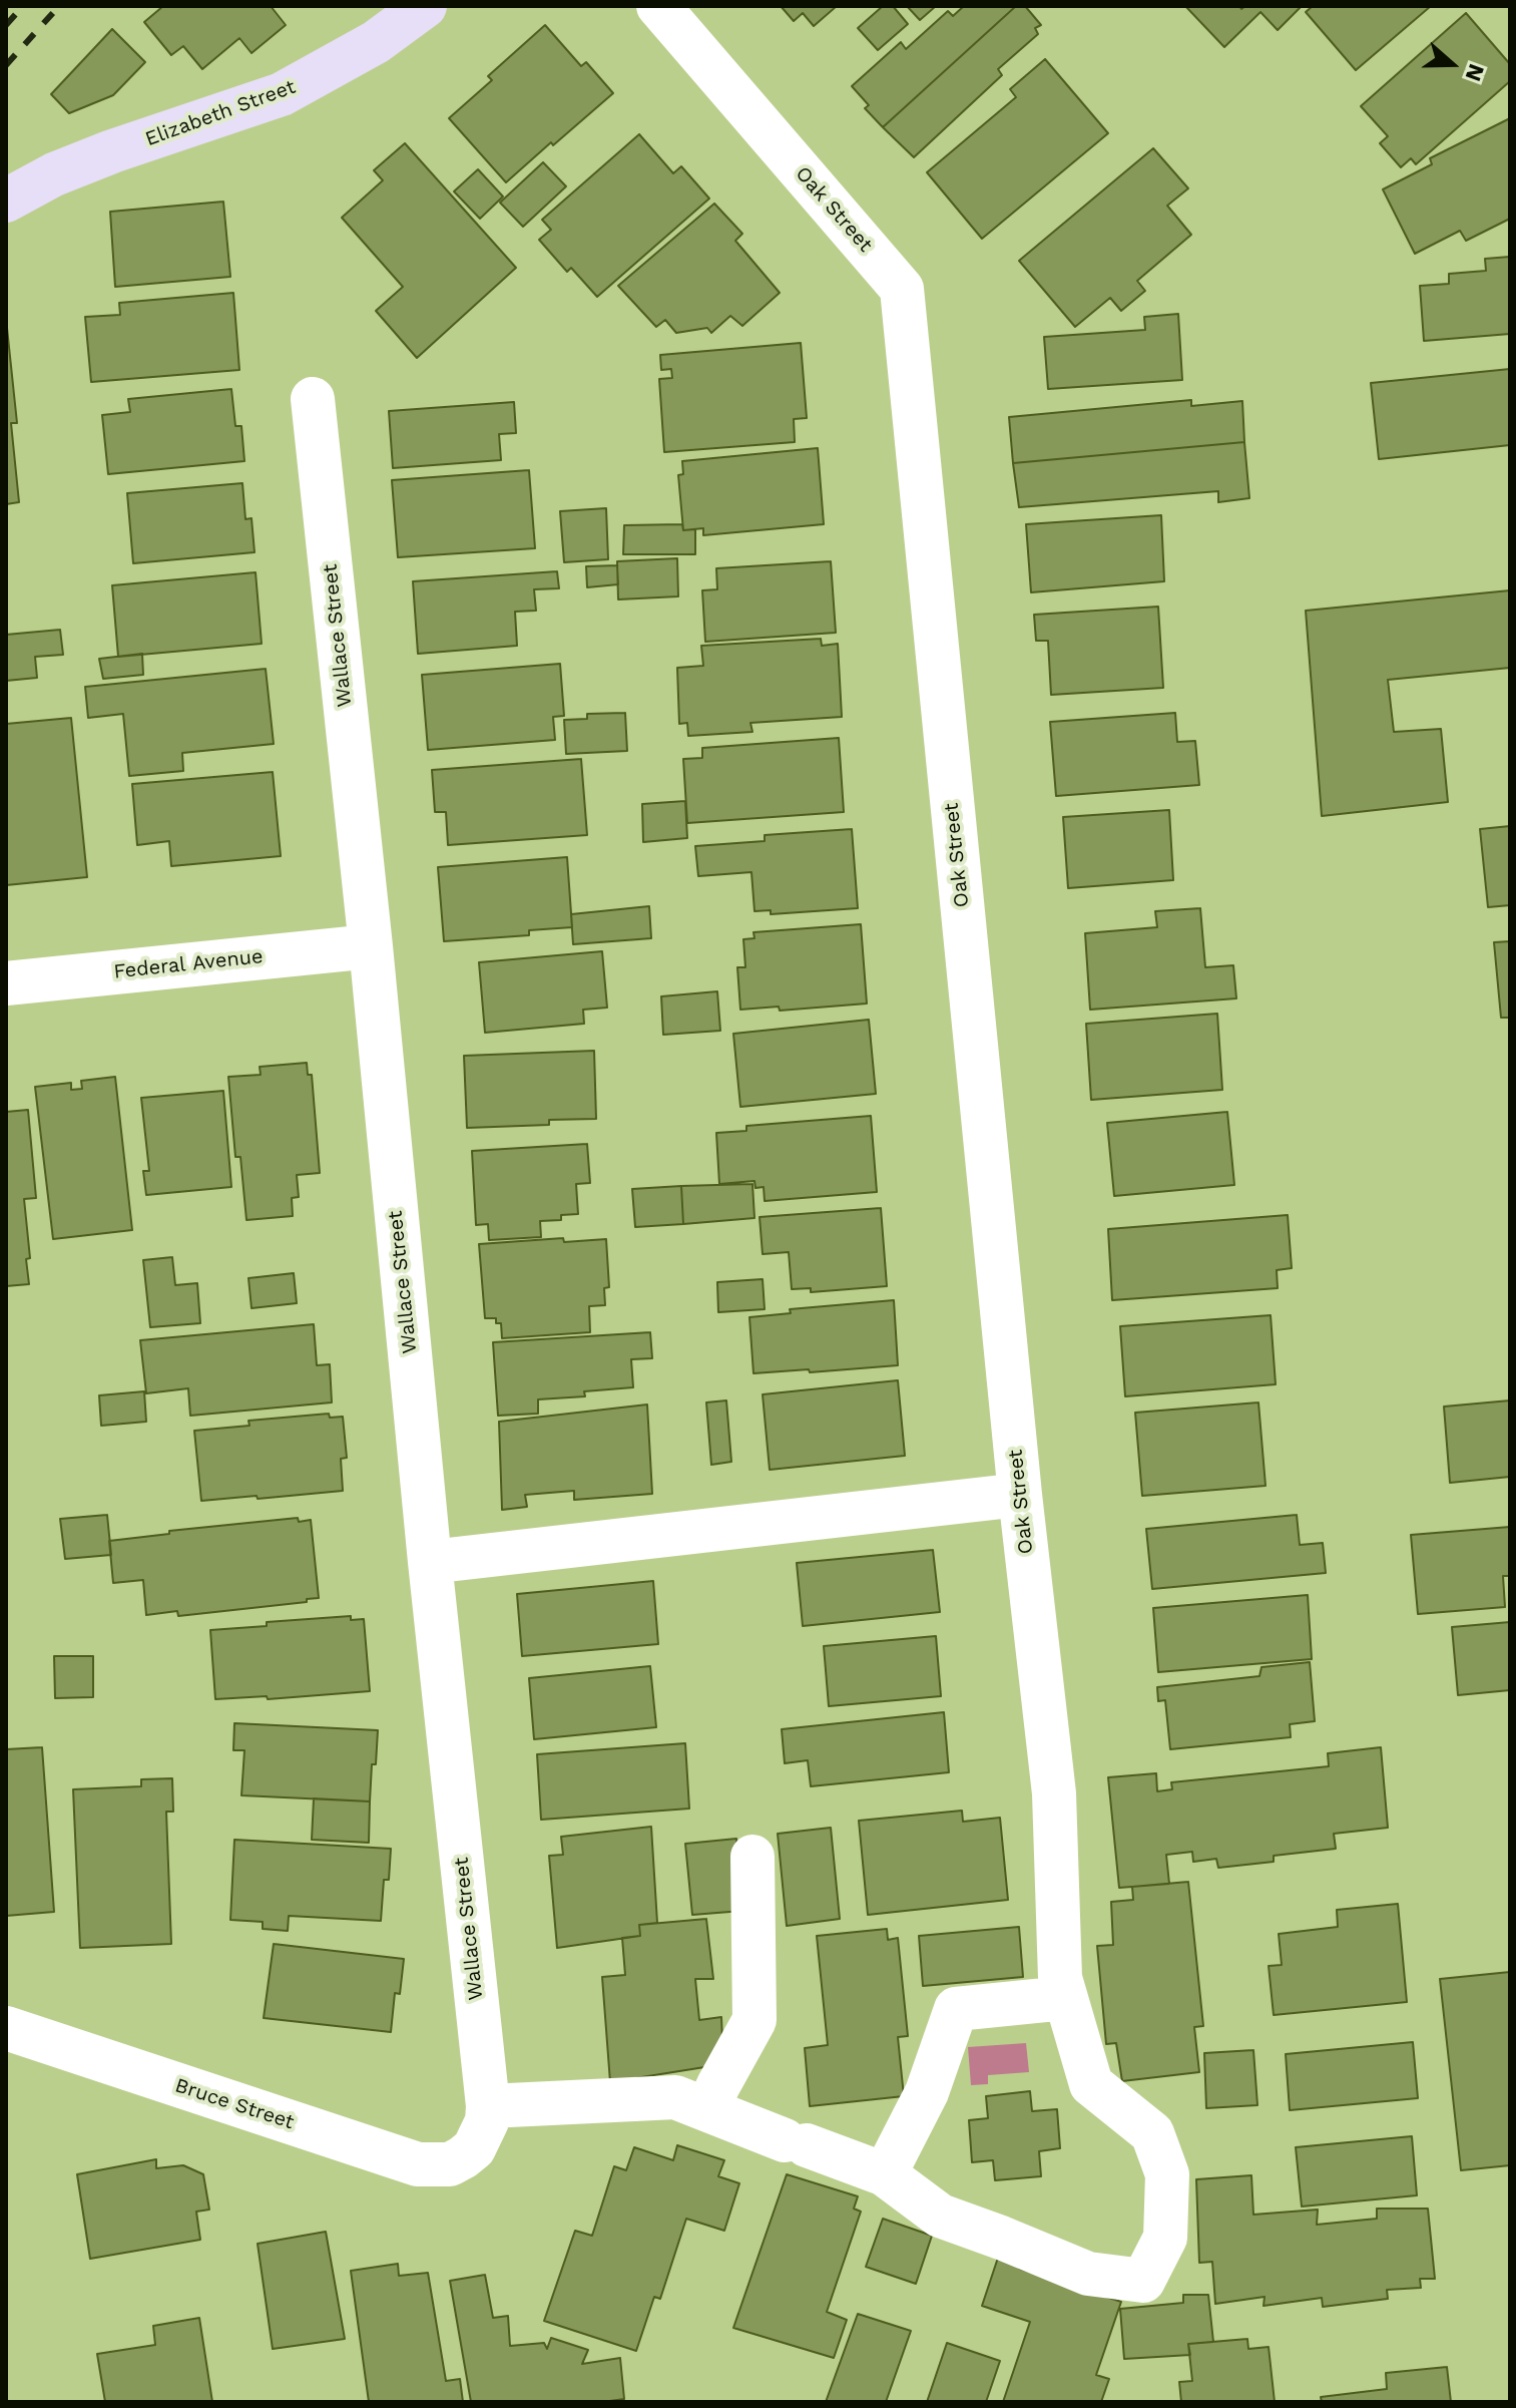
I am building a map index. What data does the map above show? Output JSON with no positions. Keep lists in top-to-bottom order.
{
  "streets": {
    "main road": ["Elizabeth Street"],
    "street": [
      "Oak Street",
      "Wallace Street",
      "Federal Avenue",
      "Bruce Street"
    ]
  },
  "crossings": [
    ["Wallace Street", "Federal Avenue"],
    ["Wallace Street", "Bruce Street"]
  ],
  "north": "right"
}
